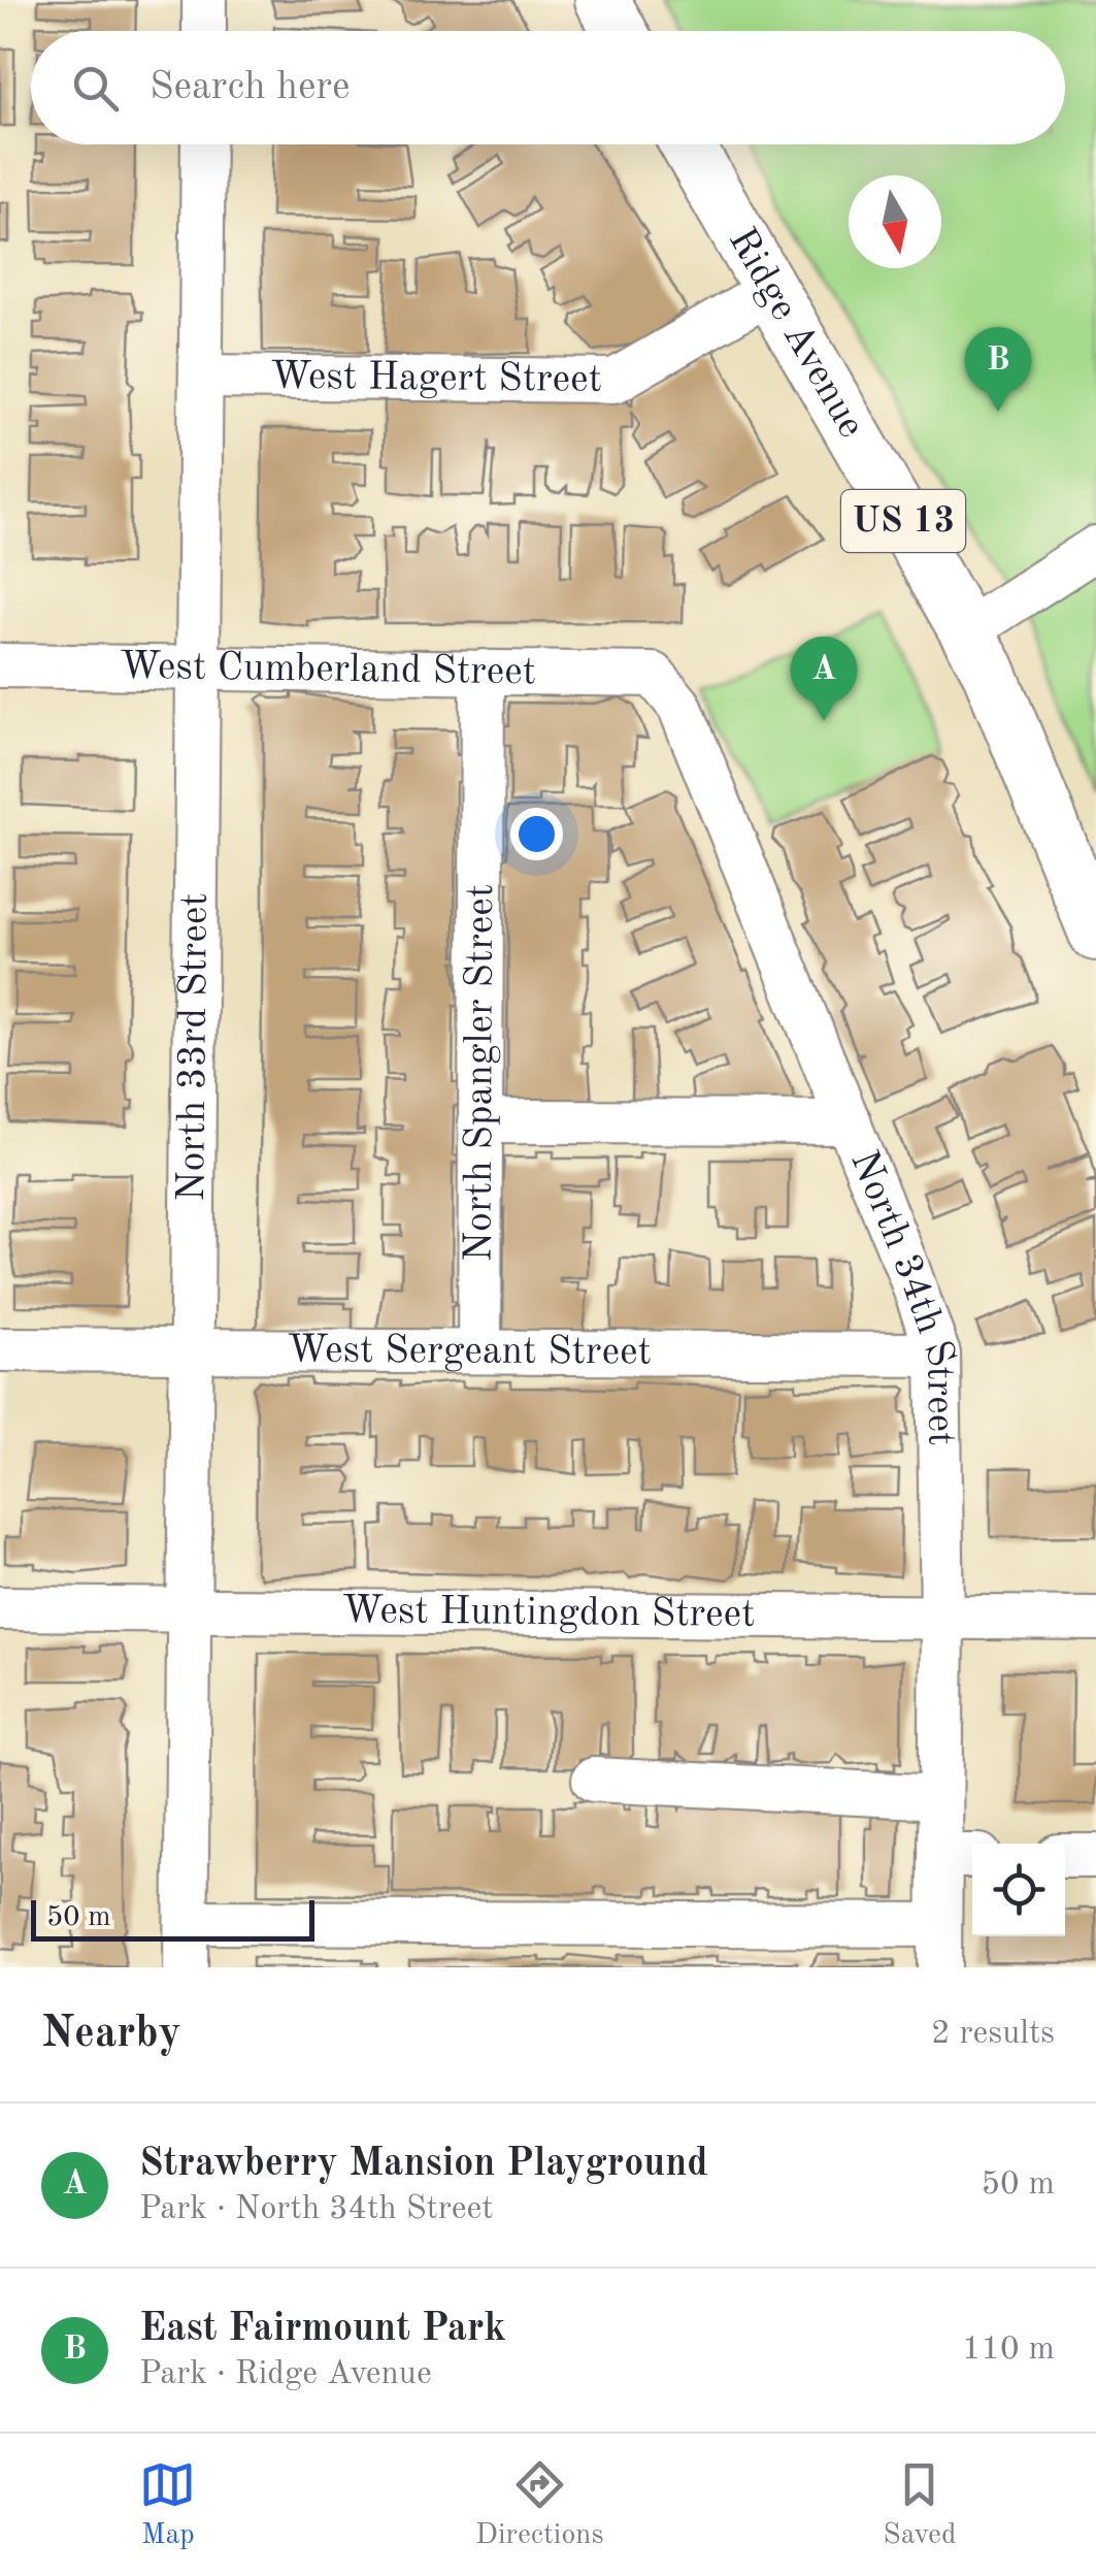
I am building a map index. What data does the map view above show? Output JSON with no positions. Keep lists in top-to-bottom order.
{
  "streets": {
    "main road": ["Ridge Avenue", "US 13"],
    "street": [
      "West Hagert Street",
      "West Cumberland Street",
      "North 33rd Street",
      "North Spangler Street",
      "North 34th Street",
      "West Sergeant Street",
      "West Huntingdon Street"
    ]
  },
  "crossings": [
    ["Ridge Avenue", "West Hagert Street"],
    ["West Hagert Street", "North 33rd Street"],
    ["West Cumberland Street", "North 33rd Street"],
    ["West Cumberland Street", "North Spangler Street"],
    ["West Cumberland Street", "North 34th Street"],
    ["North 33rd Street", "West Sergeant Street"],
    ["North 33rd Street", "West Huntingdon Street"],
    ["North Spangler Street", "West Sergeant Street"],
    ["North 34th Street", "West Sergeant Street"],
    ["North 34th Street", "West Huntingdon Street"]
  ],
  "scale_bar": "50 m",
  "north": "bottom",
  "page": {
    "search": "Search here",
    "pins": ["B", "A"],
    "scale": "50 m",
    "heading": ["Nearby", "2 results"],
    "list": [
      {
        "mark": "A",
        "name": "Strawberry Mansion Playground",
        "note": "Park · North 34th Street",
        "value": "50 m"
      },
      {
        "mark": "B",
        "name": "East Fairmount Park",
        "note": "Park · Ridge Avenue",
        "value": "110 m"
      }
    ],
    "nav": ["Map", "Directions", "Saved"]
  }
}
